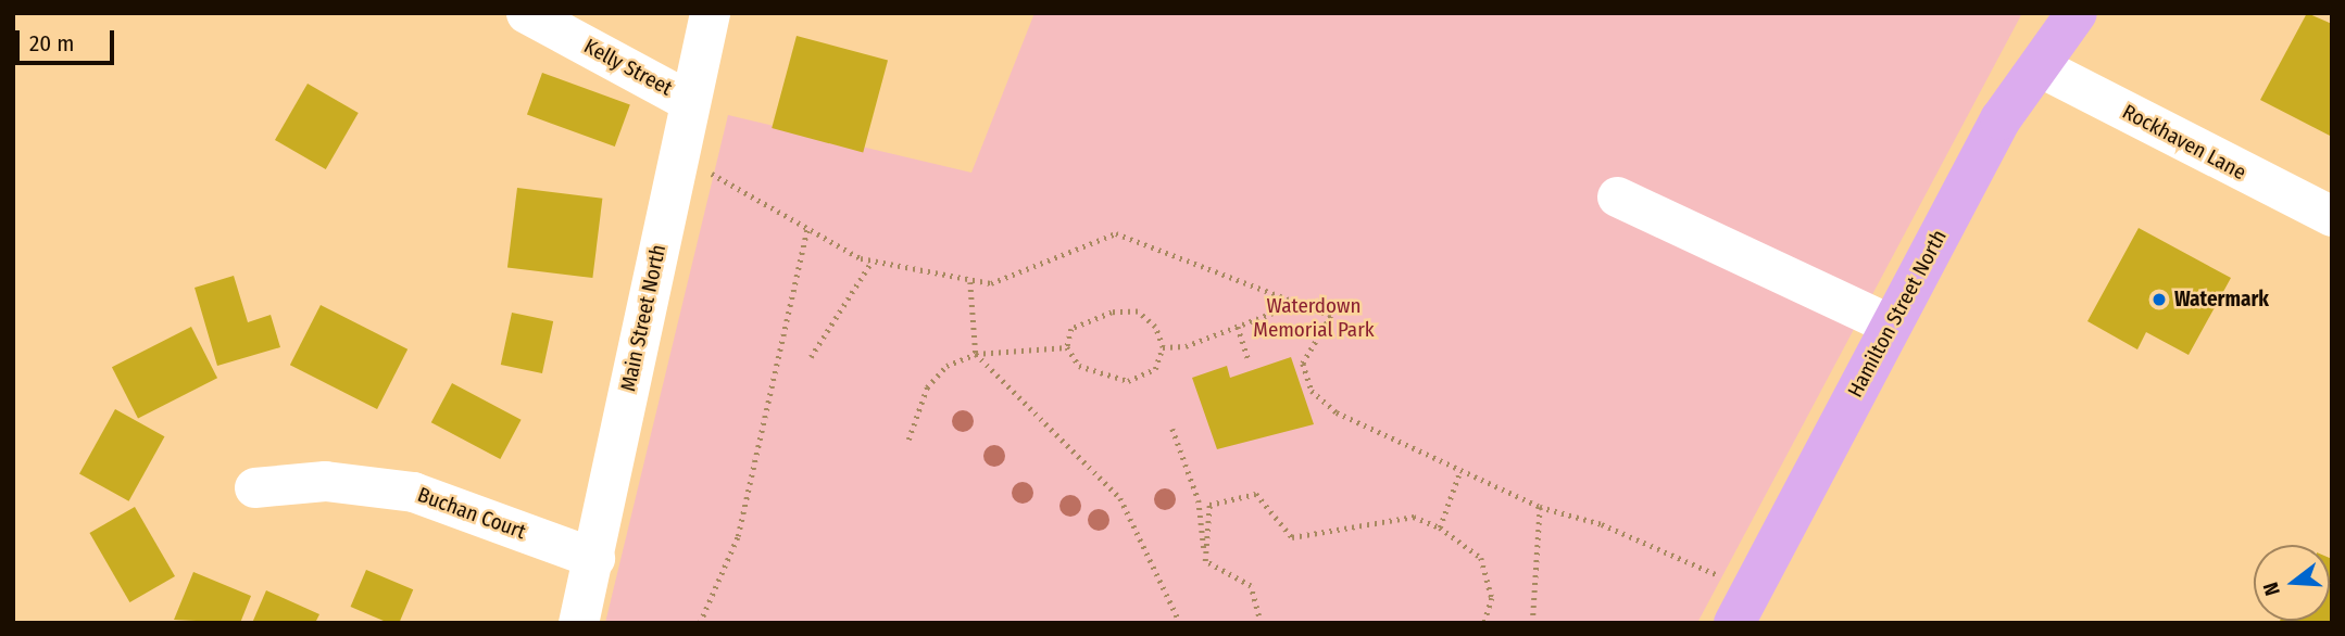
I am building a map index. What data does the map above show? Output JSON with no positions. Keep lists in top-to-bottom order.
{
  "streets": {
    "main road": ["Hamilton Street North"],
    "street": [
      "Kelly Street",
      "Rockhaven Lane",
      "Main Street North",
      "Buchan Court"
    ]
  },
  "crossings": [
    ["Kelly Street", "Main Street North"],
    ["Rockhaven Lane", "Hamilton Street North"],
    ["Main Street North", "Buchan Court"]
  ],
  "parks": ["Waterdown Memorial Park"],
  "places": ["Watermark"],
  "scale_bar": "20 m",
  "north": "left"
}
